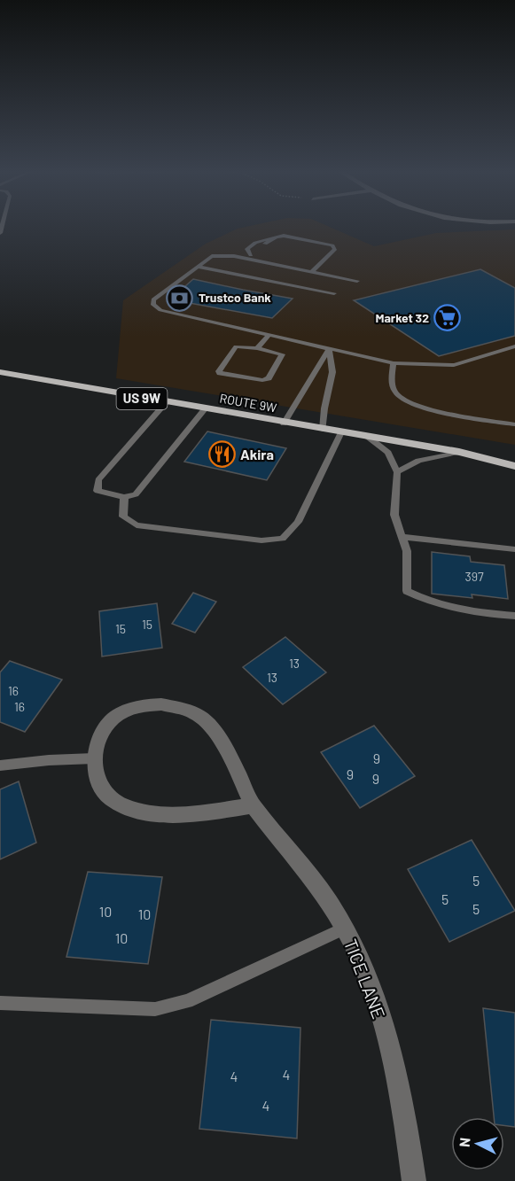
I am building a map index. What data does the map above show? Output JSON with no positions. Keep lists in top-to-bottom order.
{
  "streets": {
    "main road": ["US 9W", "ROUTE 9W"],
    "street": ["TICE LANE"]
  },
  "places": {
    "bank": ["Trustco Bank"],
    "supermarket": ["Market 32"],
    "restaurant": ["Akira"]
  },
  "house_numbers": [
    "397",
    "15",
    "15",
    "13",
    "13",
    "16",
    "16",
    "9",
    "9",
    "9",
    "5",
    "5",
    "5",
    "10",
    "10",
    "10",
    "4",
    "4",
    "4"
  ],
  "north": "left"
}
